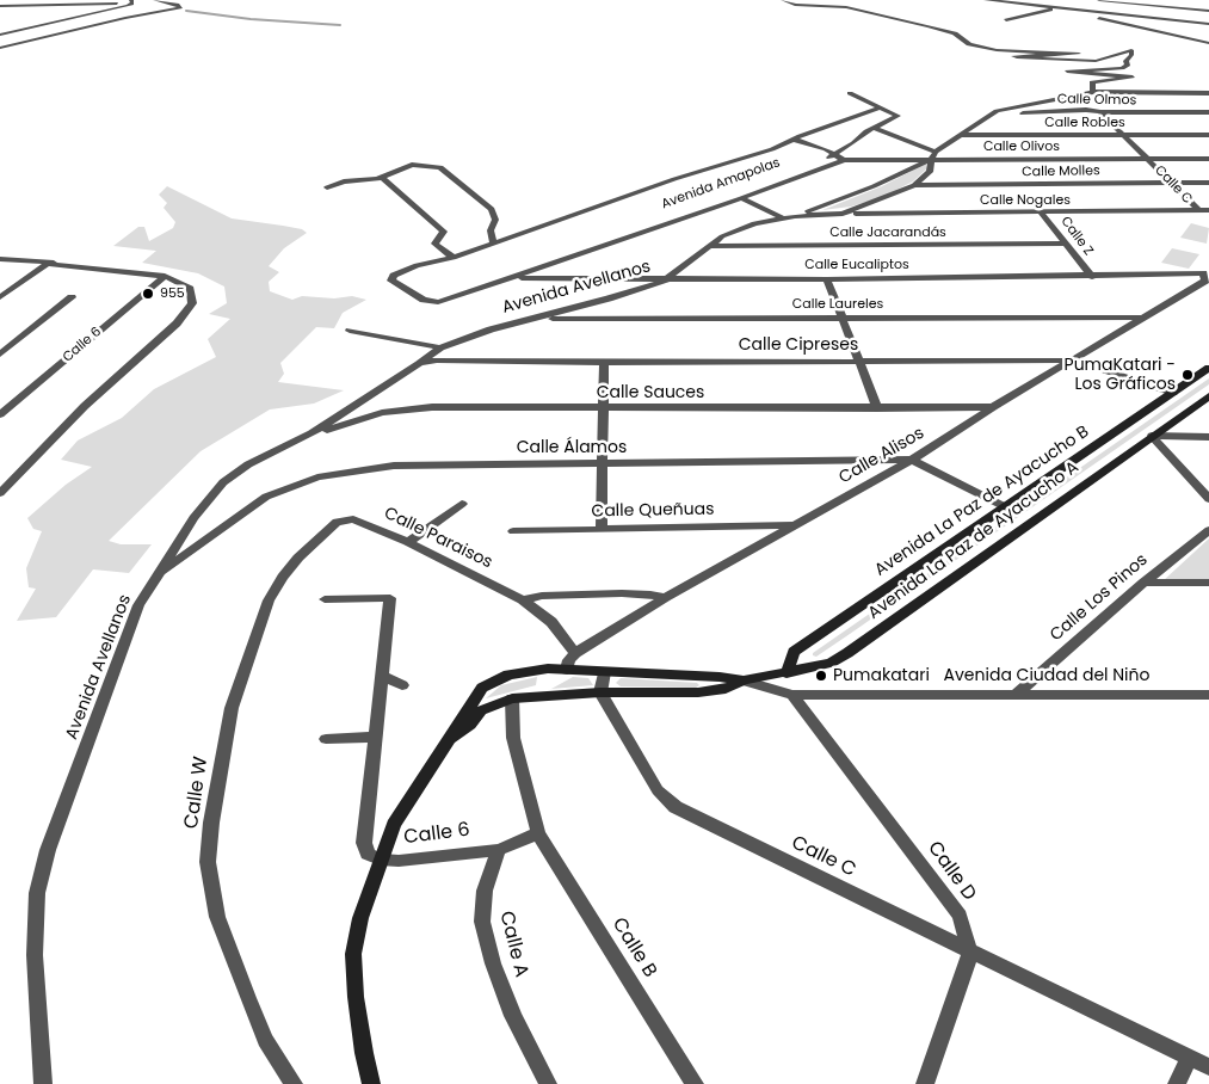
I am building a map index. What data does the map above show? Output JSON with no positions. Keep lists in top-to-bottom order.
{
  "streets": {
    "main road": ["Avenida La Paz de Ayacucho B", "Avenida La Paz de Ayacucho A", "Avenida Ciudad del Niño"],
    "street": [
      "Calle Olmos",
      "Calle Robles",
      "Calle Olivos",
      "Calle Molles",
      "Avenida Amapolas",
      "Calle C",
      "Calle Nogales",
      "Calle Jacarandás",
      "Calle Z",
      "Calle Eucaliptos",
      "Avenida Avellanos",
      "Calle Laureles",
      "Calle 6",
      "Calle Cipreses",
      "Calle Sauces",
      "Calle Álamos",
      "Calle Alisos",
      "Calle Queñuas",
      "Calle Paraisos",
      "Calle Los Pinos",
      "Calle W",
      "Calle D",
      "Calle A",
      "Calle B"
    ]
  },
  "crossings": [
    ["Calle Olmos", "Calle C"],
    ["Calle Robles", "Calle C"],
    ["Calle Olivos", "Avenida Amapolas"],
    ["Calle Olivos", "Calle C"],
    ["Calle Molles", "Calle C"],
    ["Calle Molles", "Avenida Avellanos"],
    ["Avenida Amapolas", "Calle Eucaliptos"],
    ["Calle C", "Calle Nogales"],
    ["Calle C", "Avenida Ciudad del Niño"],
    ["Calle C", "Calle D"],
    ["Calle Nogales", "Calle Z"],
    ["Calle Nogales", "Avenida Avellanos"],
    ["Calle Jacarandás", "Calle Z"],
    ["Calle Jacarandás", "Avenida Avellanos"],
    ["Calle Z", "Calle Eucaliptos"],
    ["Calle Eucaliptos", "Avenida Avellanos"],
    ["Calle Eucaliptos", "Calle Alisos"],
    ["Avenida Avellanos", "Calle Laureles"],
    ["Avenida Avellanos", "Calle Cipreses"],
    ["Avenida Avellanos", "Calle Sauces"],
    ["Avenida Avellanos", "Calle Álamos"],
    ["Calle Laureles", "Calle Alisos"],
    ["Calle 6", "Avenida Ciudad del Niño"],
    ["Calle 6", "Calle A"],
    ["Calle Cipreses", "Calle Alisos"],
    ["Calle Cipreses", "Avenida La Paz de Ayacucho B"],
    ["Calle Sauces", "Calle Alisos"],
    ["Calle Álamos", "Calle Alisos"],
    ["Calle Álamos", "Avenida La Paz de Ayacucho B"],
    ["Calle Alisos", "Calle Queñuas"],
    ["Calle Alisos", "Calle Paraisos"],
    ["Avenida La Paz de Ayacucho B", "Avenida La Paz de Ayacucho A"],
    ["Calle Paraisos", "Calle W"],
    ["Avenida La Paz de Ayacucho A", "Avenida Ciudad del Niño"],
    ["Calle Los Pinos", "Avenida Ciudad del Niño"],
    ["Avenida Ciudad del Niño", "Calle D"],
    ["Avenida Ciudad del Niño", "Calle B"]
  ],
  "places": ["955", "PumaKatari - Los Gráficos", "Pumakatari"]
}
